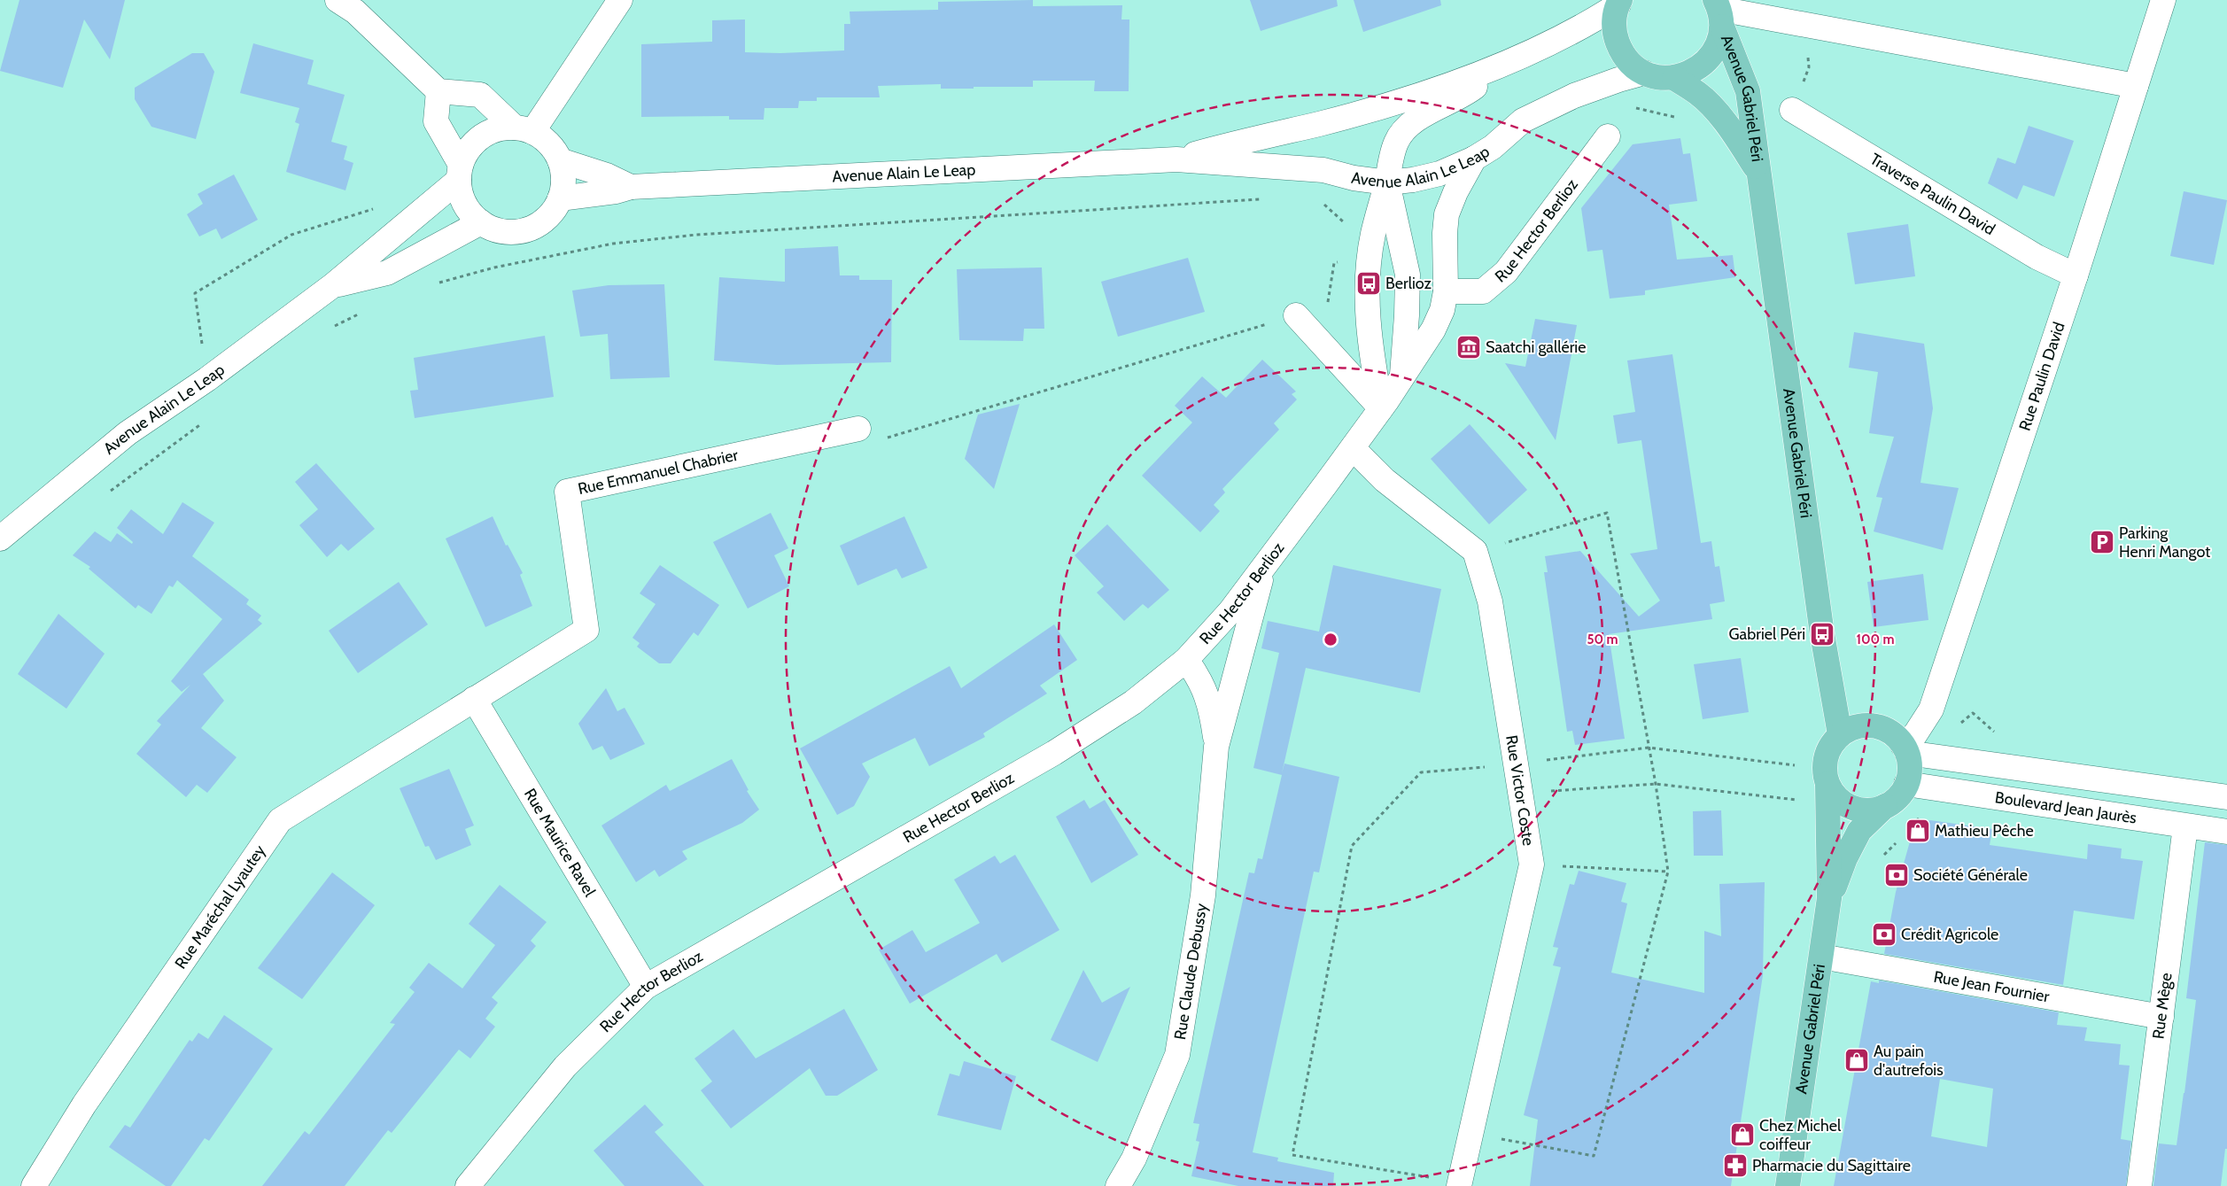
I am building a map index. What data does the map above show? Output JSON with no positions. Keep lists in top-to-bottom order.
{
  "streets": {
    "main road": ["Avenue Gabriel Péri"],
    "street": [
      "Avenue Alain Le Leap",
      "Traverse Paulin David",
      "Rue Hector Berlioz",
      "Rue Paulin David",
      "Rue Emmanuel Chabrier",
      "Rue Victor Coste",
      "Boulevard Jean Jaurès",
      "Rue Maurice Ravel",
      "Rue Maréchal Lyautey",
      "Rue Claude Debussy",
      "Rue Jean Fournier",
      "Rue Mège"
    ]
  },
  "crossings": [
    ["Avenue Gabriel Péri", "Rue Paulin David"],
    ["Avenue Gabriel Péri", "Boulevard Jean Jaurès"],
    ["Avenue Gabriel Péri", "Rue Jean Fournier"],
    ["Avenue Alain Le Leap", "Rue Hector Berlioz"],
    ["Traverse Paulin David", "Rue Paulin David"],
    ["Rue Hector Berlioz", "Rue Maurice Ravel"],
    ["Rue Hector Berlioz", "Rue Claude Debussy"],
    ["Rue Paulin David", "Boulevard Jean Jaurès"],
    ["Rue Emmanuel Chabrier", "Rue Maurice Ravel"],
    ["Rue Emmanuel Chabrier", "Rue Maréchal Lyautey"],
    ["Boulevard Jean Jaurès", "Rue Mège"],
    ["Rue Maurice Ravel", "Rue Maréchal Lyautey"],
    ["Rue Jean Fournier", "Rue Mège"]
  ],
  "places": {
    "bus stop": ["Berlioz", "Gabriel Péri"],
    "museum": ["Saatchi gallérie"],
    "parking": ["Parking Henri Mangot"],
    "shop": ["Mathieu Pêche", "Au pain d'autrefois", "Chez Michel coiffeur"],
    "bank": ["Société Générale", "Crédit Agricole"],
    "pharmacy": ["Pharmacie du Sagittaire"]
  },
  "rings": ["50 m", "100 m"]
}
